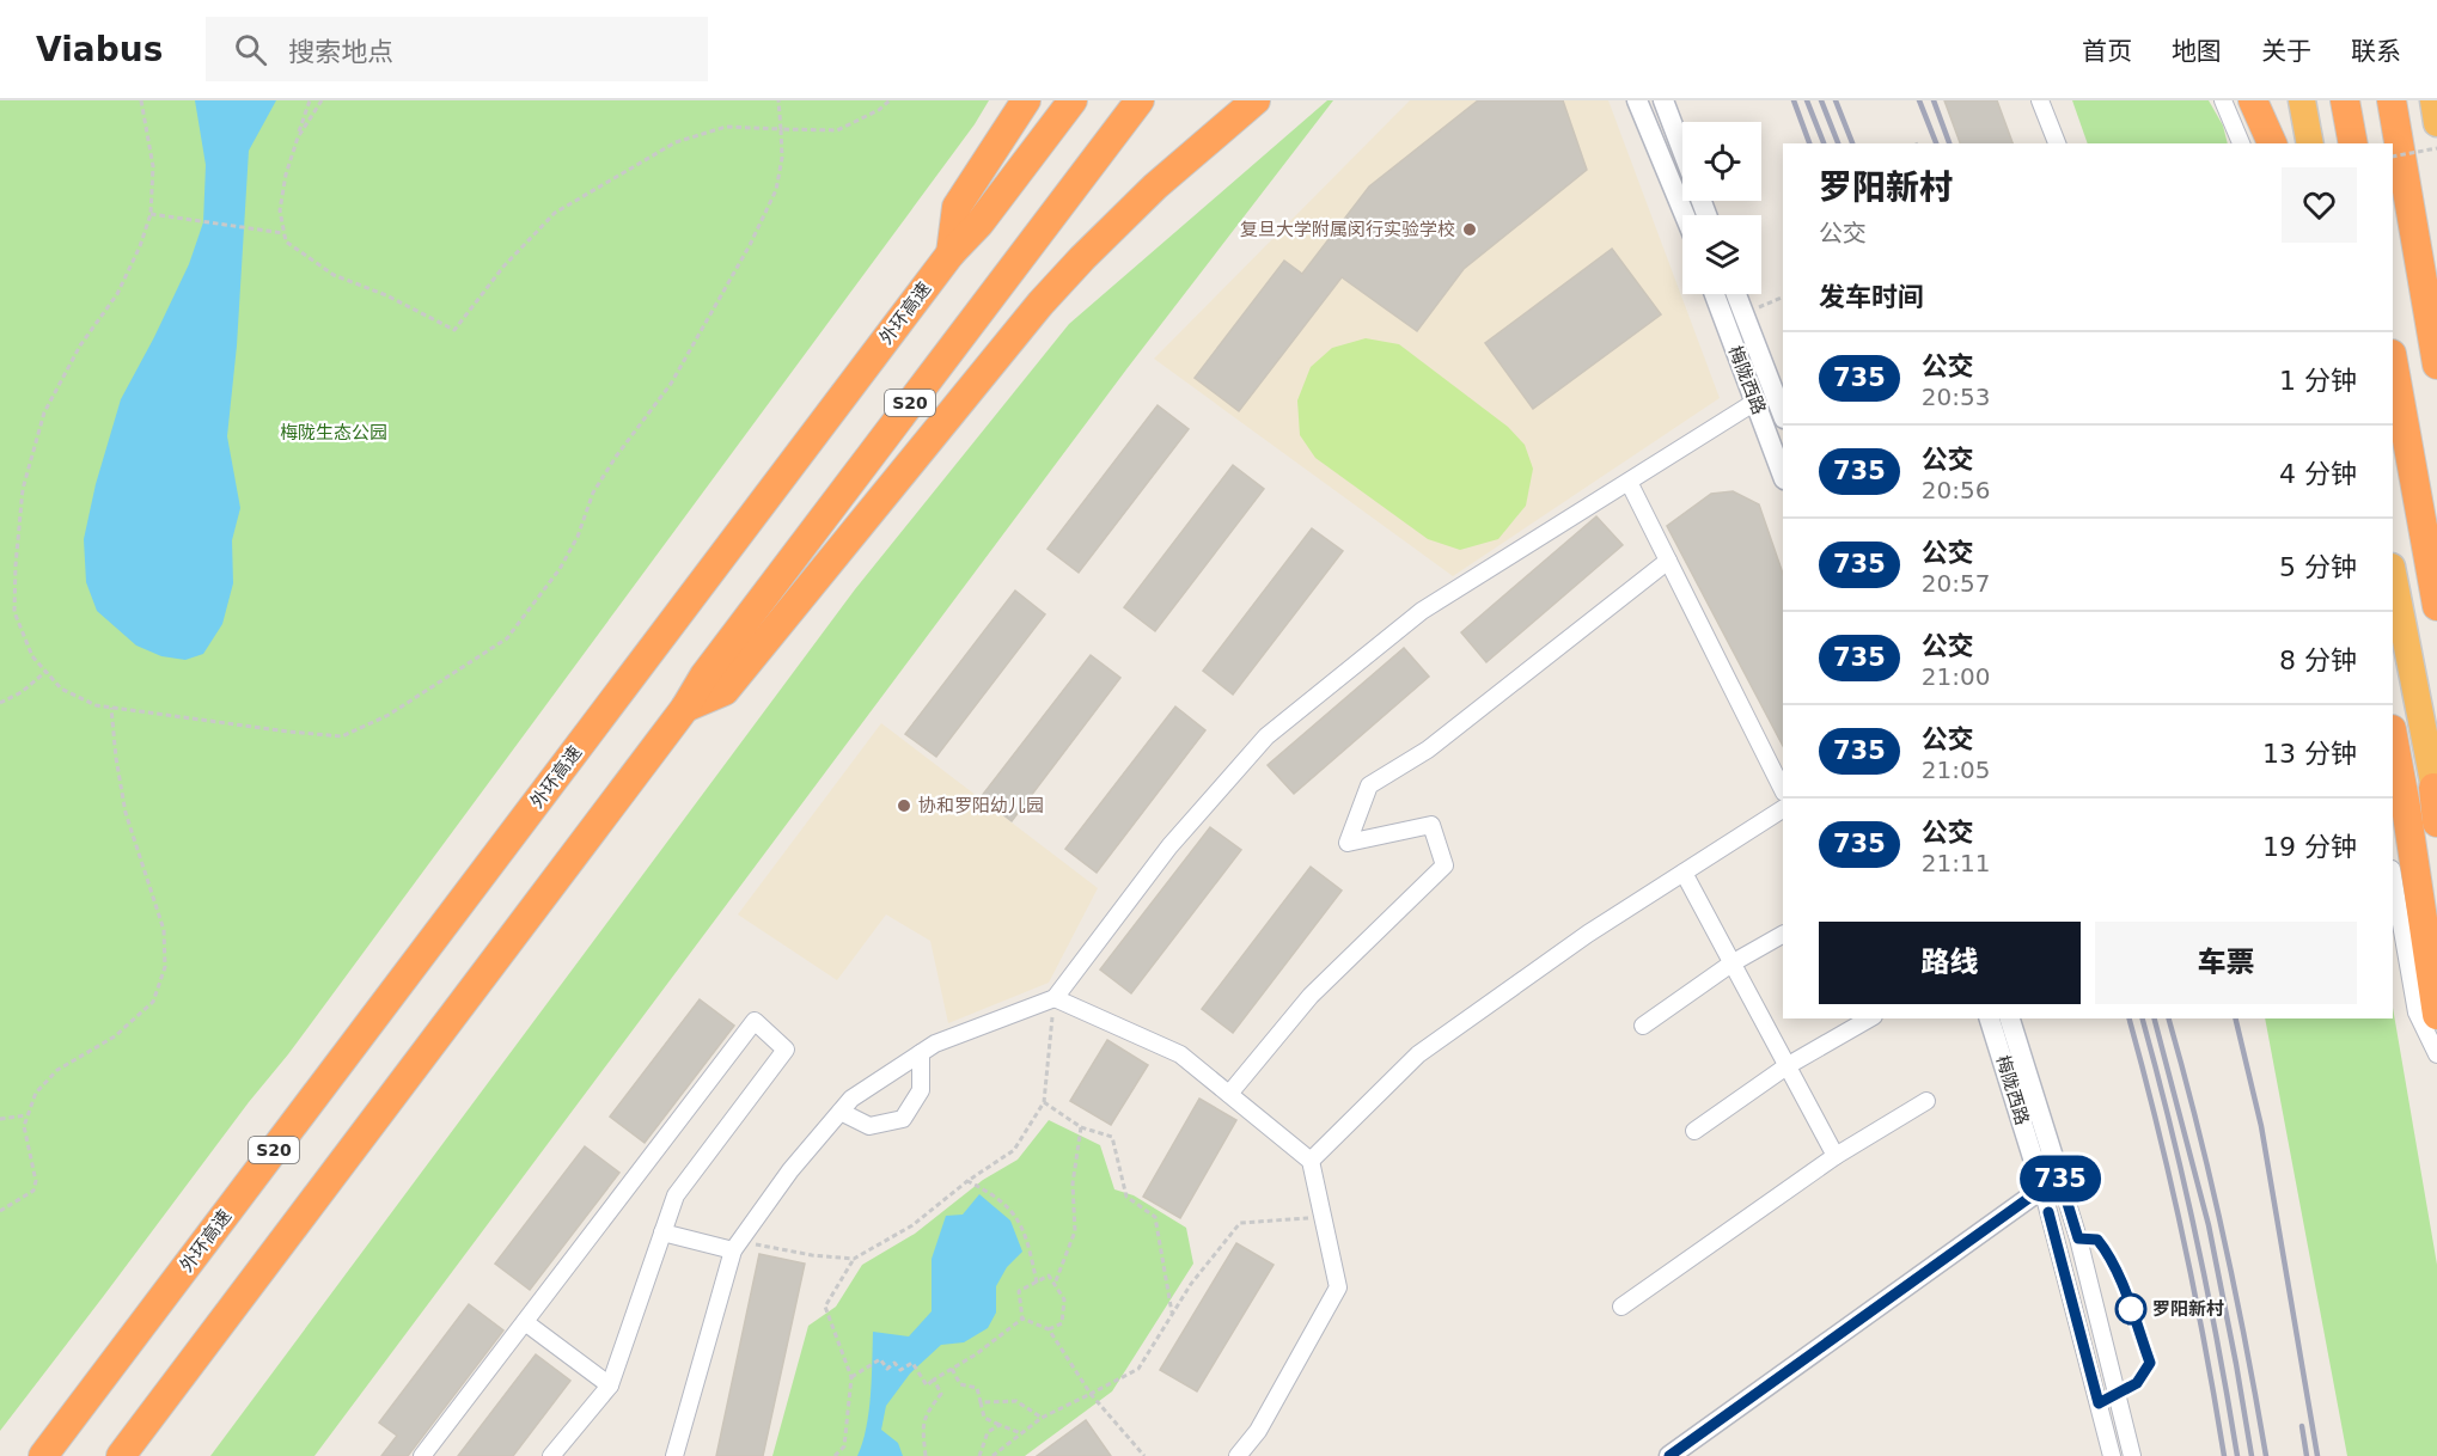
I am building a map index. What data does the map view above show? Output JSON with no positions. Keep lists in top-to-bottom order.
{
  "streets": {
    "highway": ["外环高速", "S20"],
    "street": ["梅陇西路"]
  },
  "parks": ["梅陇生态公园"],
  "places": ["复旦大学附属闵行实验学校", "协和罗阳幼儿园", "罗阳新村"],
  "lines": ["bus line 735"],
  "page": {
    "header": "Viabus",
    "search": "搜索地点",
    "nav": [
      "首页",
      "地图",
      "关于",
      "联系"
    ],
    "on_map": "735",
    "heading": [
      ["罗阳新村", "公交"],
      "发车时间"
    ],
    "list": [
      {
        "mark": "735",
        "name": "公交",
        "note": "20:53",
        "value": "1 分钟"
      },
      {
        "mark": "735",
        "name": "公交",
        "note": "20:56",
        "value": "4 分钟"
      },
      {
        "mark": "735",
        "name": "公交",
        "note": "20:57",
        "value": "5 分钟"
      },
      {
        "mark": "735",
        "name": "公交",
        "note": "21:00",
        "value": "8 分钟"
      },
      {
        "mark": "735",
        "name": "公交",
        "note": "21:05",
        "value": "13 分钟"
      },
      {
        "mark": "735",
        "name": "公交",
        "note": "21:11",
        "value": "19 分钟"
      }
    ],
    "buttons": ["路线", "车票"]
  }
}
